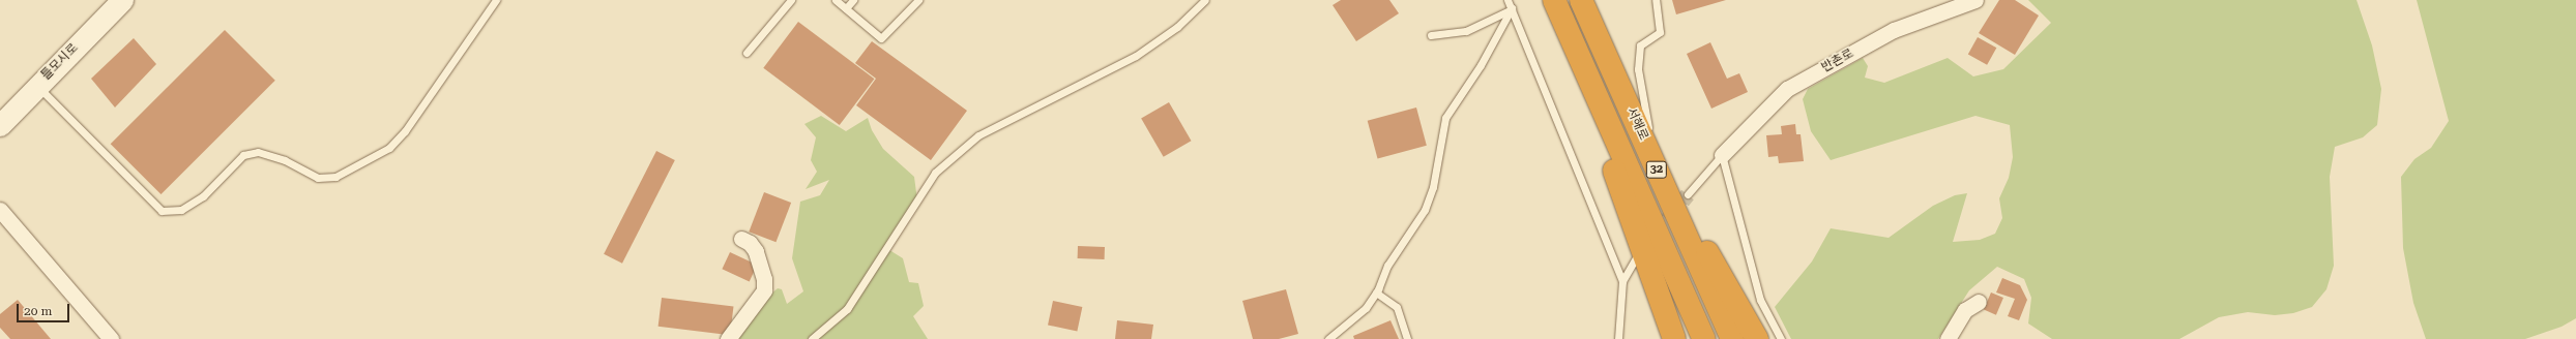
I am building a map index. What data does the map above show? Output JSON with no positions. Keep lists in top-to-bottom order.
{
  "streets": {
    "highway": ["서해로", "32"],
    "main road": ["틀모시로"],
    "street": ["반촌로"]
  },
  "scale_bar": "20 m"
}
